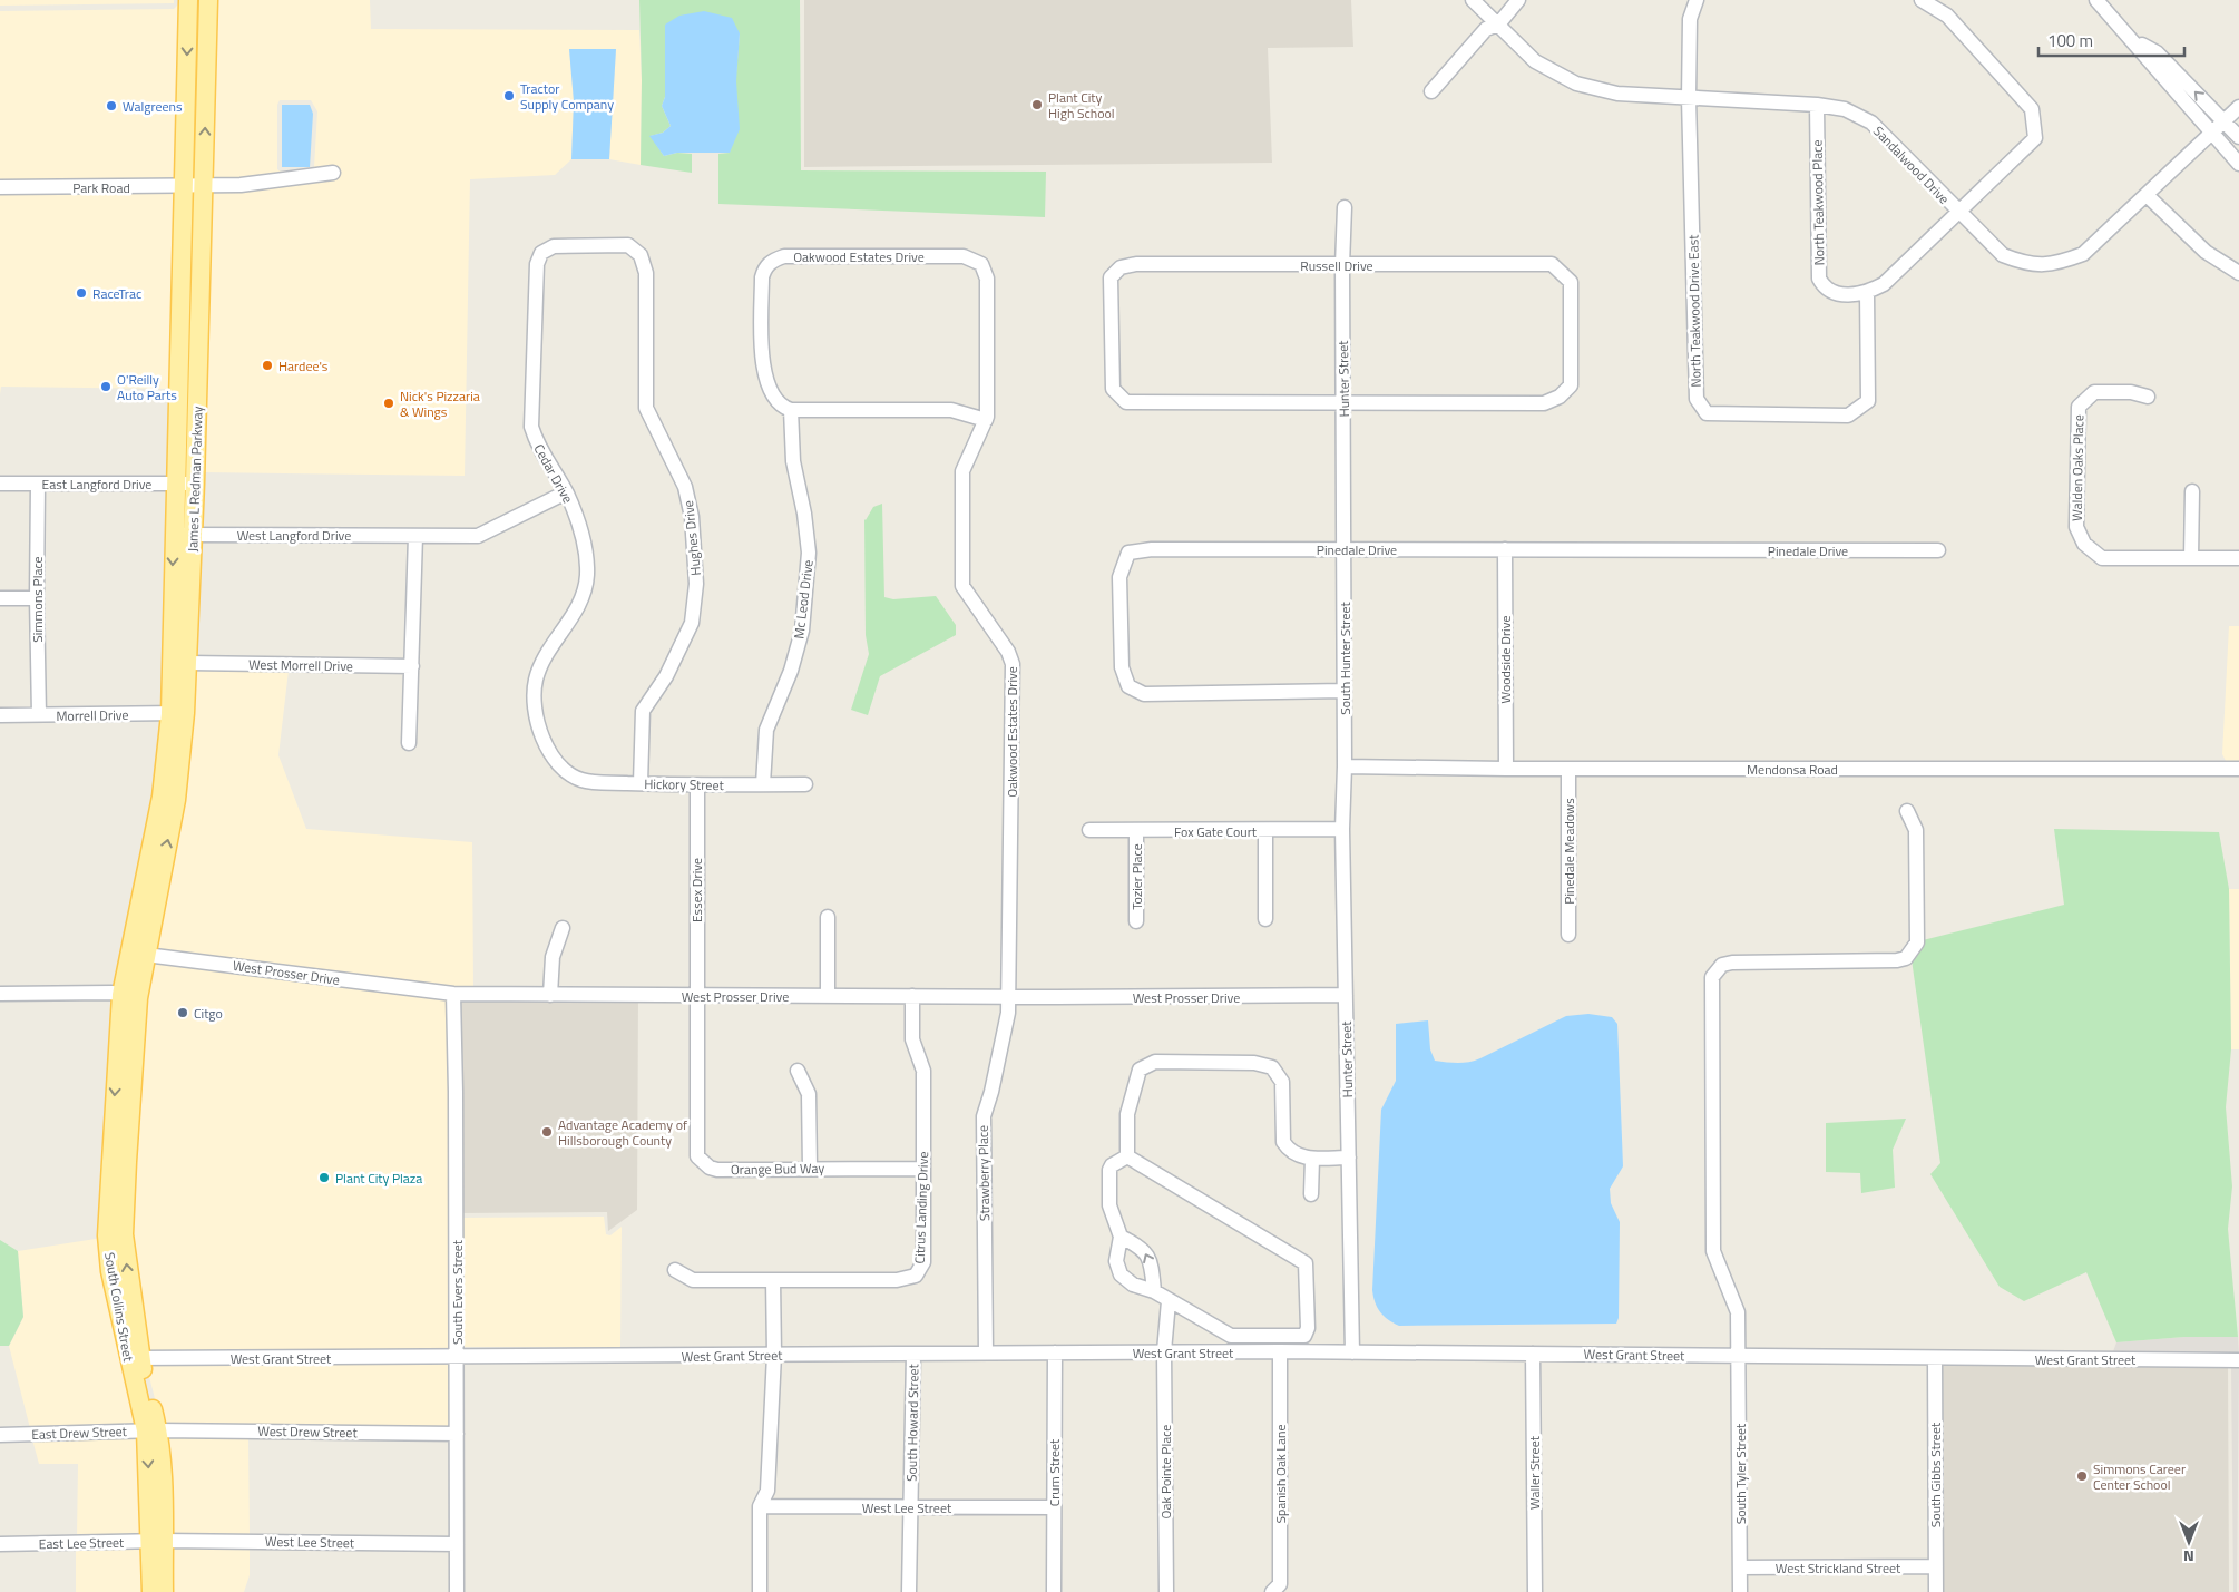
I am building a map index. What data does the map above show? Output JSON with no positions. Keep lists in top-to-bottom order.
{
  "streets": {
    "main road": ["James L Redman Parkway", "South Collins Street"],
    "street": [
      "Sandalwood Drive",
      "Park Road",
      "North Teakwood Place",
      "Oakwood Estates Drive",
      "Russell Drive",
      "North Teakwood Drive East",
      "Hunter Street",
      "Walden Oaks Place",
      "Cedar Drive",
      "East Langford Drive",
      "West Langford Drive",
      "Hughes Drive",
      "Pinedale Drive",
      "Simmons Place",
      "Mc Leod Drive",
      "South Hunter Street",
      "Woodside Drive",
      "West Morrell Drive",
      "Morrell Drive",
      "Mendonsa Road",
      "Hickory Street",
      "Fox Gate Court",
      "Pinedale Meadows",
      "Tozier Place",
      "Essex Drive",
      "West Prosser Drive",
      "Orange Bud Way",
      "Strawberry Place",
      "Citrus Landing Drive",
      "South Evers Street",
      "West Grant Street",
      "South Howard Street",
      "West Drew Street",
      "East Drew Street",
      "Oak Pointe Place",
      "Crum Street",
      "Waller Street",
      "Spanish Oak Lane",
      "South Tyler Street",
      "South Gibbs Street",
      "West Lee Street",
      "East Lee Street",
      "West Strickland Street"
    ]
  },
  "crossings": [
    ["Sandalwood Drive", "North Teakwood Place"],
    ["Sandalwood Drive", "North Teakwood Drive East"],
    ["Park Road", "James L Redman Parkway"],
    ["North Teakwood Place", "North Teakwood Drive East"],
    ["Oakwood Estates Drive", "Mc Leod Drive"],
    ["Oakwood Estates Drive", "West Prosser Drive"],
    ["Oakwood Estates Drive", "Strawberry Place"],
    ["Russell Drive", "Hunter Street"],
    ["Hunter Street", "Pinedale Drive"],
    ["Hunter Street", "South Hunter Street"],
    ["Hunter Street", "Mendonsa Road"],
    ["Hunter Street", "Fox Gate Court"],
    ["Hunter Street", "West Prosser Drive"],
    ["Hunter Street", "West Grant Street"],
    ["Cedar Drive", "West Langford Drive"],
    ["Cedar Drive", "Hughes Drive"],
    ["Cedar Drive", "Hickory Street"],
    ["James L Redman Parkway", "East Langford Drive"],
    ["James L Redman Parkway", "West Langford Drive"],
    ["James L Redman Parkway", "West Morrell Drive"],
    ["James L Redman Parkway", "Morrell Drive"],
    ["James L Redman Parkway", "West Prosser Drive"],
    ["James L Redman Parkway", "South Collins Street"],
    ["East Langford Drive", "Simmons Place"],
    ["Hughes Drive", "Hickory Street"],
    ["Pinedale Drive", "South Hunter Street"],
    ["Pinedale Drive", "Woodside Drive"],
    ["Simmons Place", "Morrell Drive"],
    ["Mc Leod Drive", "Hickory Street"],
    ["South Hunter Street", "Mendonsa Road"],
    ["Woodside Drive", "Mendonsa Road"],
    ["Mendonsa Road", "Pinedale Meadows"],
    ["Hickory Street", "Essex Drive"],
    ["Fox Gate Court", "Tozier Place"],
    ["Essex Drive", "West Prosser Drive"],
    ["Essex Drive", "Orange Bud Way"],
    ["West Prosser Drive", "Orange Bud Way"],
    ["West Prosser Drive", "Strawberry Place"],
    ["West Prosser Drive", "Citrus Landing Drive"],
    ["West Prosser Drive", "South Evers Street"],
    ["West Prosser Drive", "South Collins Street"],
    ["Orange Bud Way", "Citrus Landing Drive"],
    ["Strawberry Place", "West Grant Street"],
    ["South Evers Street", "West Grant Street"],
    ["South Evers Street", "West Drew Street"],
    ["South Evers Street", "West Lee Street"],
    ["South Collins Street", "West Grant Street"],
    ["South Collins Street", "West Drew Street"],
    ["South Collins Street", "East Drew Street"],
    ["South Collins Street", "West Lee Street"],
    ["South Collins Street", "East Lee Street"],
    ["West Grant Street", "South Howard Street"],
    ["West Grant Street", "Oak Pointe Place"],
    ["West Grant Street", "Crum Street"],
    ["West Grant Street", "Waller Street"],
    ["West Grant Street", "Spanish Oak Lane"],
    ["West Grant Street", "South Tyler Street"],
    ["West Grant Street", "South Gibbs Street"],
    ["South Howard Street", "West Lee Street"],
    ["West Drew Street", "East Drew Street"],
    ["Crum Street", "West Lee Street"],
    ["South Tyler Street", "West Strickland Street"],
    ["South Gibbs Street", "West Strickland Street"],
    ["West Lee Street", "East Lee Street"]
  ],
  "places": [
    "Tractor Supply Company",
    "Plant City High School",
    "Walgreens",
    "RaceTrac",
    "Hardee's",
    "O'Reilly Auto Parts",
    "Nick's Pizzaria & Wings",
    "Citgo",
    "Advantage Academy of Hillsborough County",
    "Plant City Plaza",
    "Simmons Career Center School"
  ],
  "scale_bar": "100 m",
  "north": "bottom"
}
